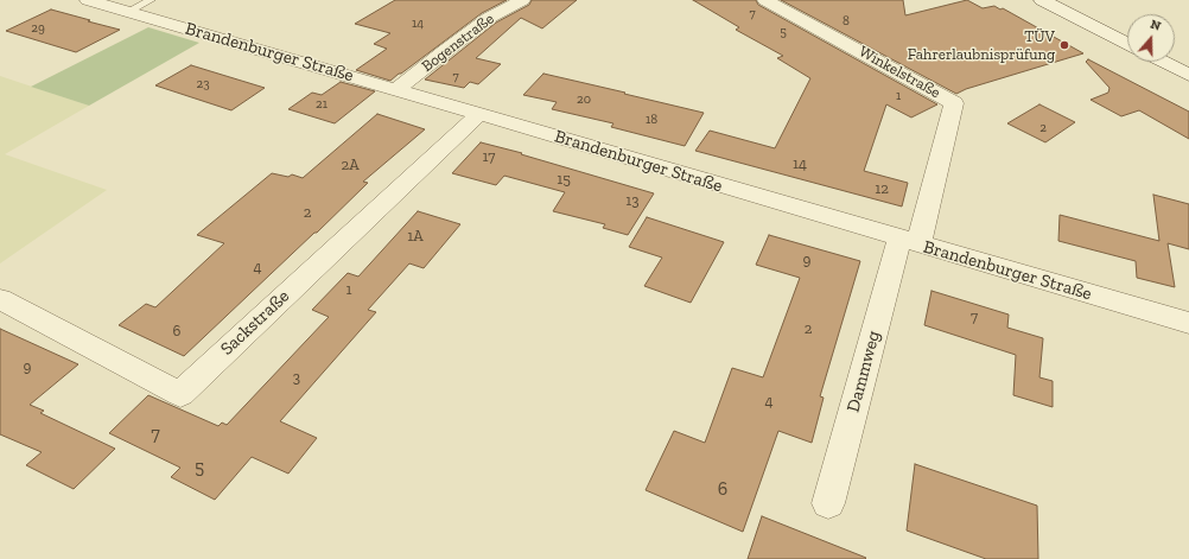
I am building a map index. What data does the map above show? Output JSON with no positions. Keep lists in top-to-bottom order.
{
  "streets": {
    "street": [
      "Bogenstraße",
      "Brandenburger Straße",
      "Winkelstraße",
      "Sackstraße",
      "Dammweg"
    ]
  },
  "crossings": [
    ["Bogenstraße", "Brandenburger Straße"],
    ["Brandenburger Straße", "Winkelstraße"],
    ["Brandenburger Straße", "Sackstraße"],
    ["Brandenburger Straße", "Dammweg"],
    ["Winkelstraße", "Dammweg"]
  ],
  "places": ["TÜV Fahrerlaubnisprüfung"],
  "house_numbers": [
    "7",
    "8",
    "14",
    "29",
    "5",
    "7",
    "23",
    "1",
    "20",
    "21",
    "18",
    "2",
    "17",
    "14",
    "2A",
    "15",
    "12",
    "13",
    "2",
    "1A",
    "9",
    "4",
    "1",
    "7",
    "2",
    "6",
    "9",
    "3",
    "4",
    "7",
    "5",
    "6"
  ],
  "north": "top"
}
